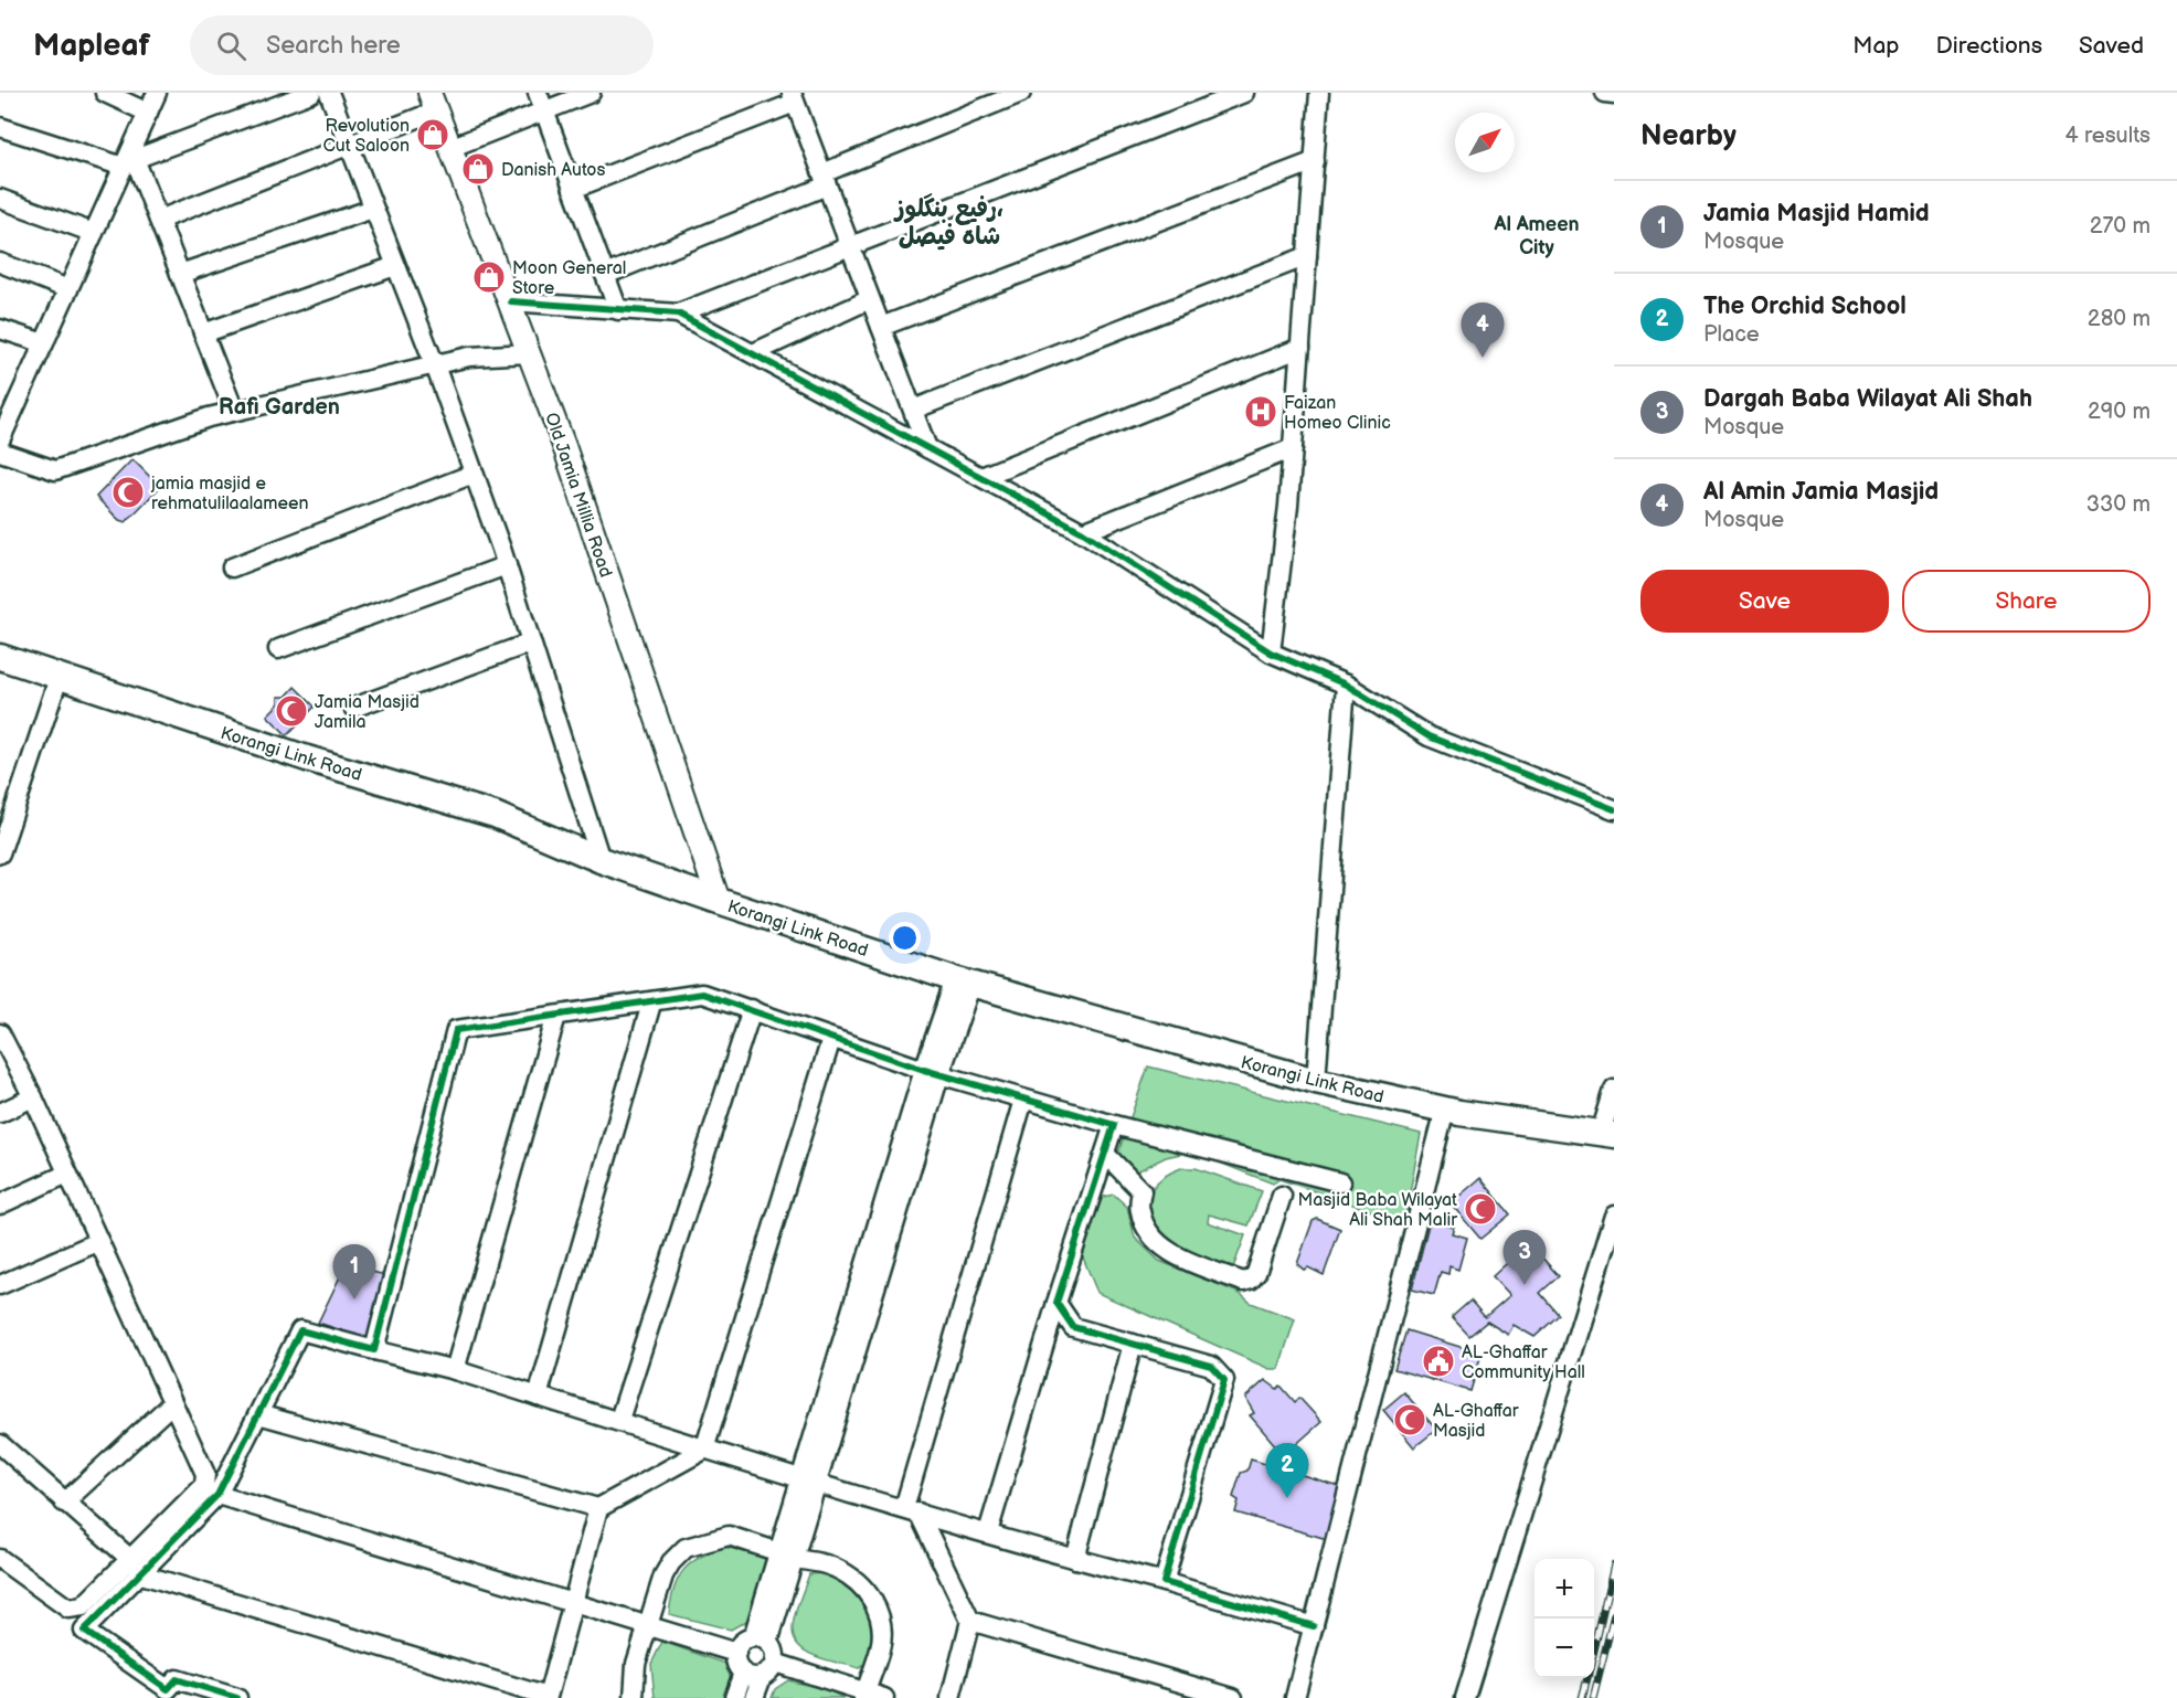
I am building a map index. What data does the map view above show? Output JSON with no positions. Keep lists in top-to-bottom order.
{
  "streets": {
    "main road": ["Korangi Link Road"],
    "street": ["Old Jamia Millia Road"]
  },
  "crossings": [
    ["Old Jamia Millia Road", "Korangi Link Road"]
  ],
  "districts": ["رفیع بنگلوز، شاہ فیصل", "Al Ameen City", "Rafi Garden"],
  "places": {
    "shop": ["Revolution Cut Saloon", "Danish Autos", "Moon General Store"],
    "hospital": ["Faizan Homeo Clinic"],
    "mosque": [
      "jamia masjid e rehmatulilaalameen",
      "Jamia Masjid Jamila",
      "Masjid Baba Wilayat Ali Shah Malir",
      "AL-Ghaffar Masjid"
    ],
    "public building": ["AL-Ghaffar Community Hall"]
  },
  "north": "top right",
  "page": {
    "header": "Mapleaf",
    "search": "Search here",
    "nav": ["Map", "Directions", "Saved"],
    "heading": ["Nearby", "4 results"],
    "list": [
      {
        "mark": "1",
        "name": "Jamia Masjid Hamid",
        "note": "Mosque",
        "value": "270 m"
      },
      {
        "mark": "2",
        "name": "The Orchid School",
        "note": "Place",
        "value": "280 m"
      },
      {
        "mark": "3",
        "name": "Dargah Baba Wilayat Ali Shah",
        "note": "Mosque",
        "value": "290 m"
      },
      {
        "mark": "4",
        "name": "Al Amin Jamia Masjid",
        "note": "Mosque",
        "value": "330 m"
      }
    ],
    "pins": [
      "4",
      "3",
      "1",
      "2"
    ],
    "buttons": ["Save", "Share"],
    "map_buttons": ["+", "−"]
  }
}
